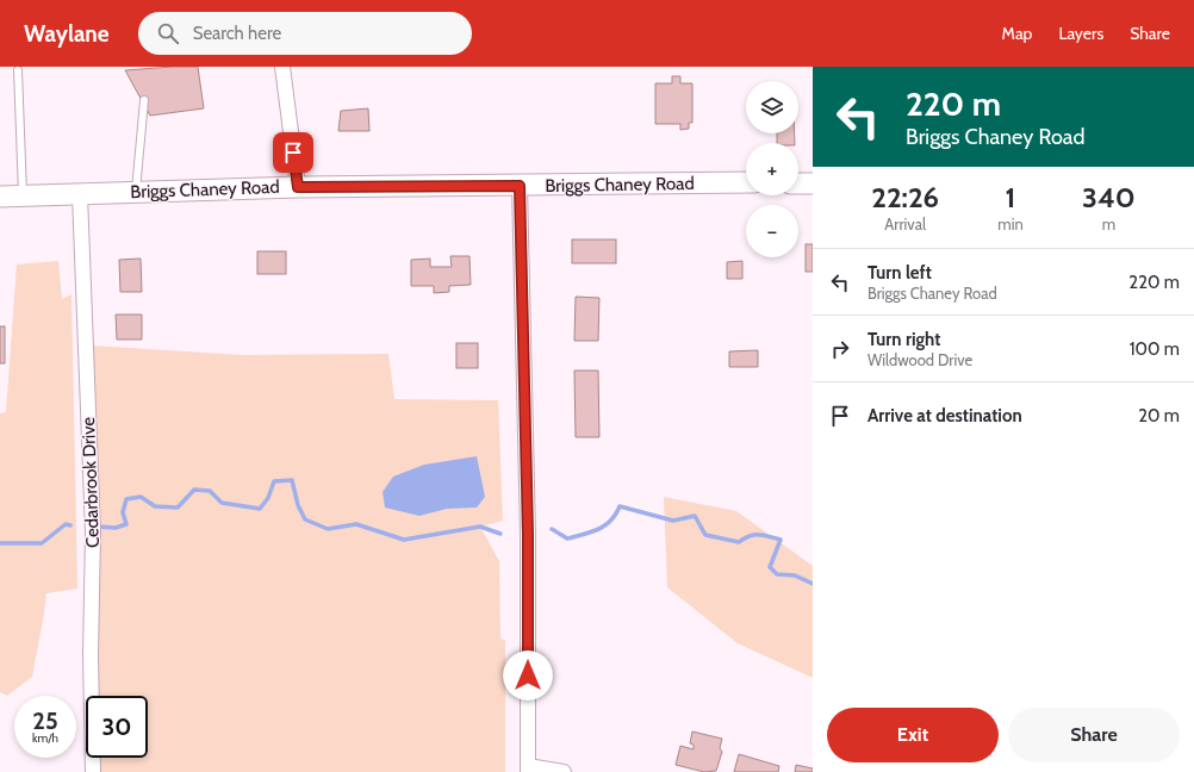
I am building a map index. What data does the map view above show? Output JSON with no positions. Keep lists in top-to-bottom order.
{
  "streets": {
    "main road": ["Briggs Chaney Road"],
    "street": ["Cedarbrook Drive"]
  },
  "crossings": [
    ["Briggs Chaney Road", "Cedarbrook Drive"]
  ],
  "page": {
    "header": "Waylane",
    "search": "Search here",
    "nav": ["Map", "Layers", "Share"],
    "turn": ["220 m", "Briggs Chaney Road"],
    "map_buttons": ["+", "−"],
    "eta": [
      "22:26",
      "Arrival",
      "1",
      "min",
      "340",
      "m"
    ],
    "list": [
      {
        "name": "Turn left",
        "note": "Briggs Chaney Road",
        "value": "220 m"
      },
      {
        "name": "Turn right",
        "note": "Wildwood Drive",
        "value": "100 m"
      },
      {
        "name": "Arrive at destination",
        "value": "20 m"
      }
    ],
    "speed": "25 km/h",
    "limit": "30",
    "buttons": ["Exit", "Share"]
  }
}
